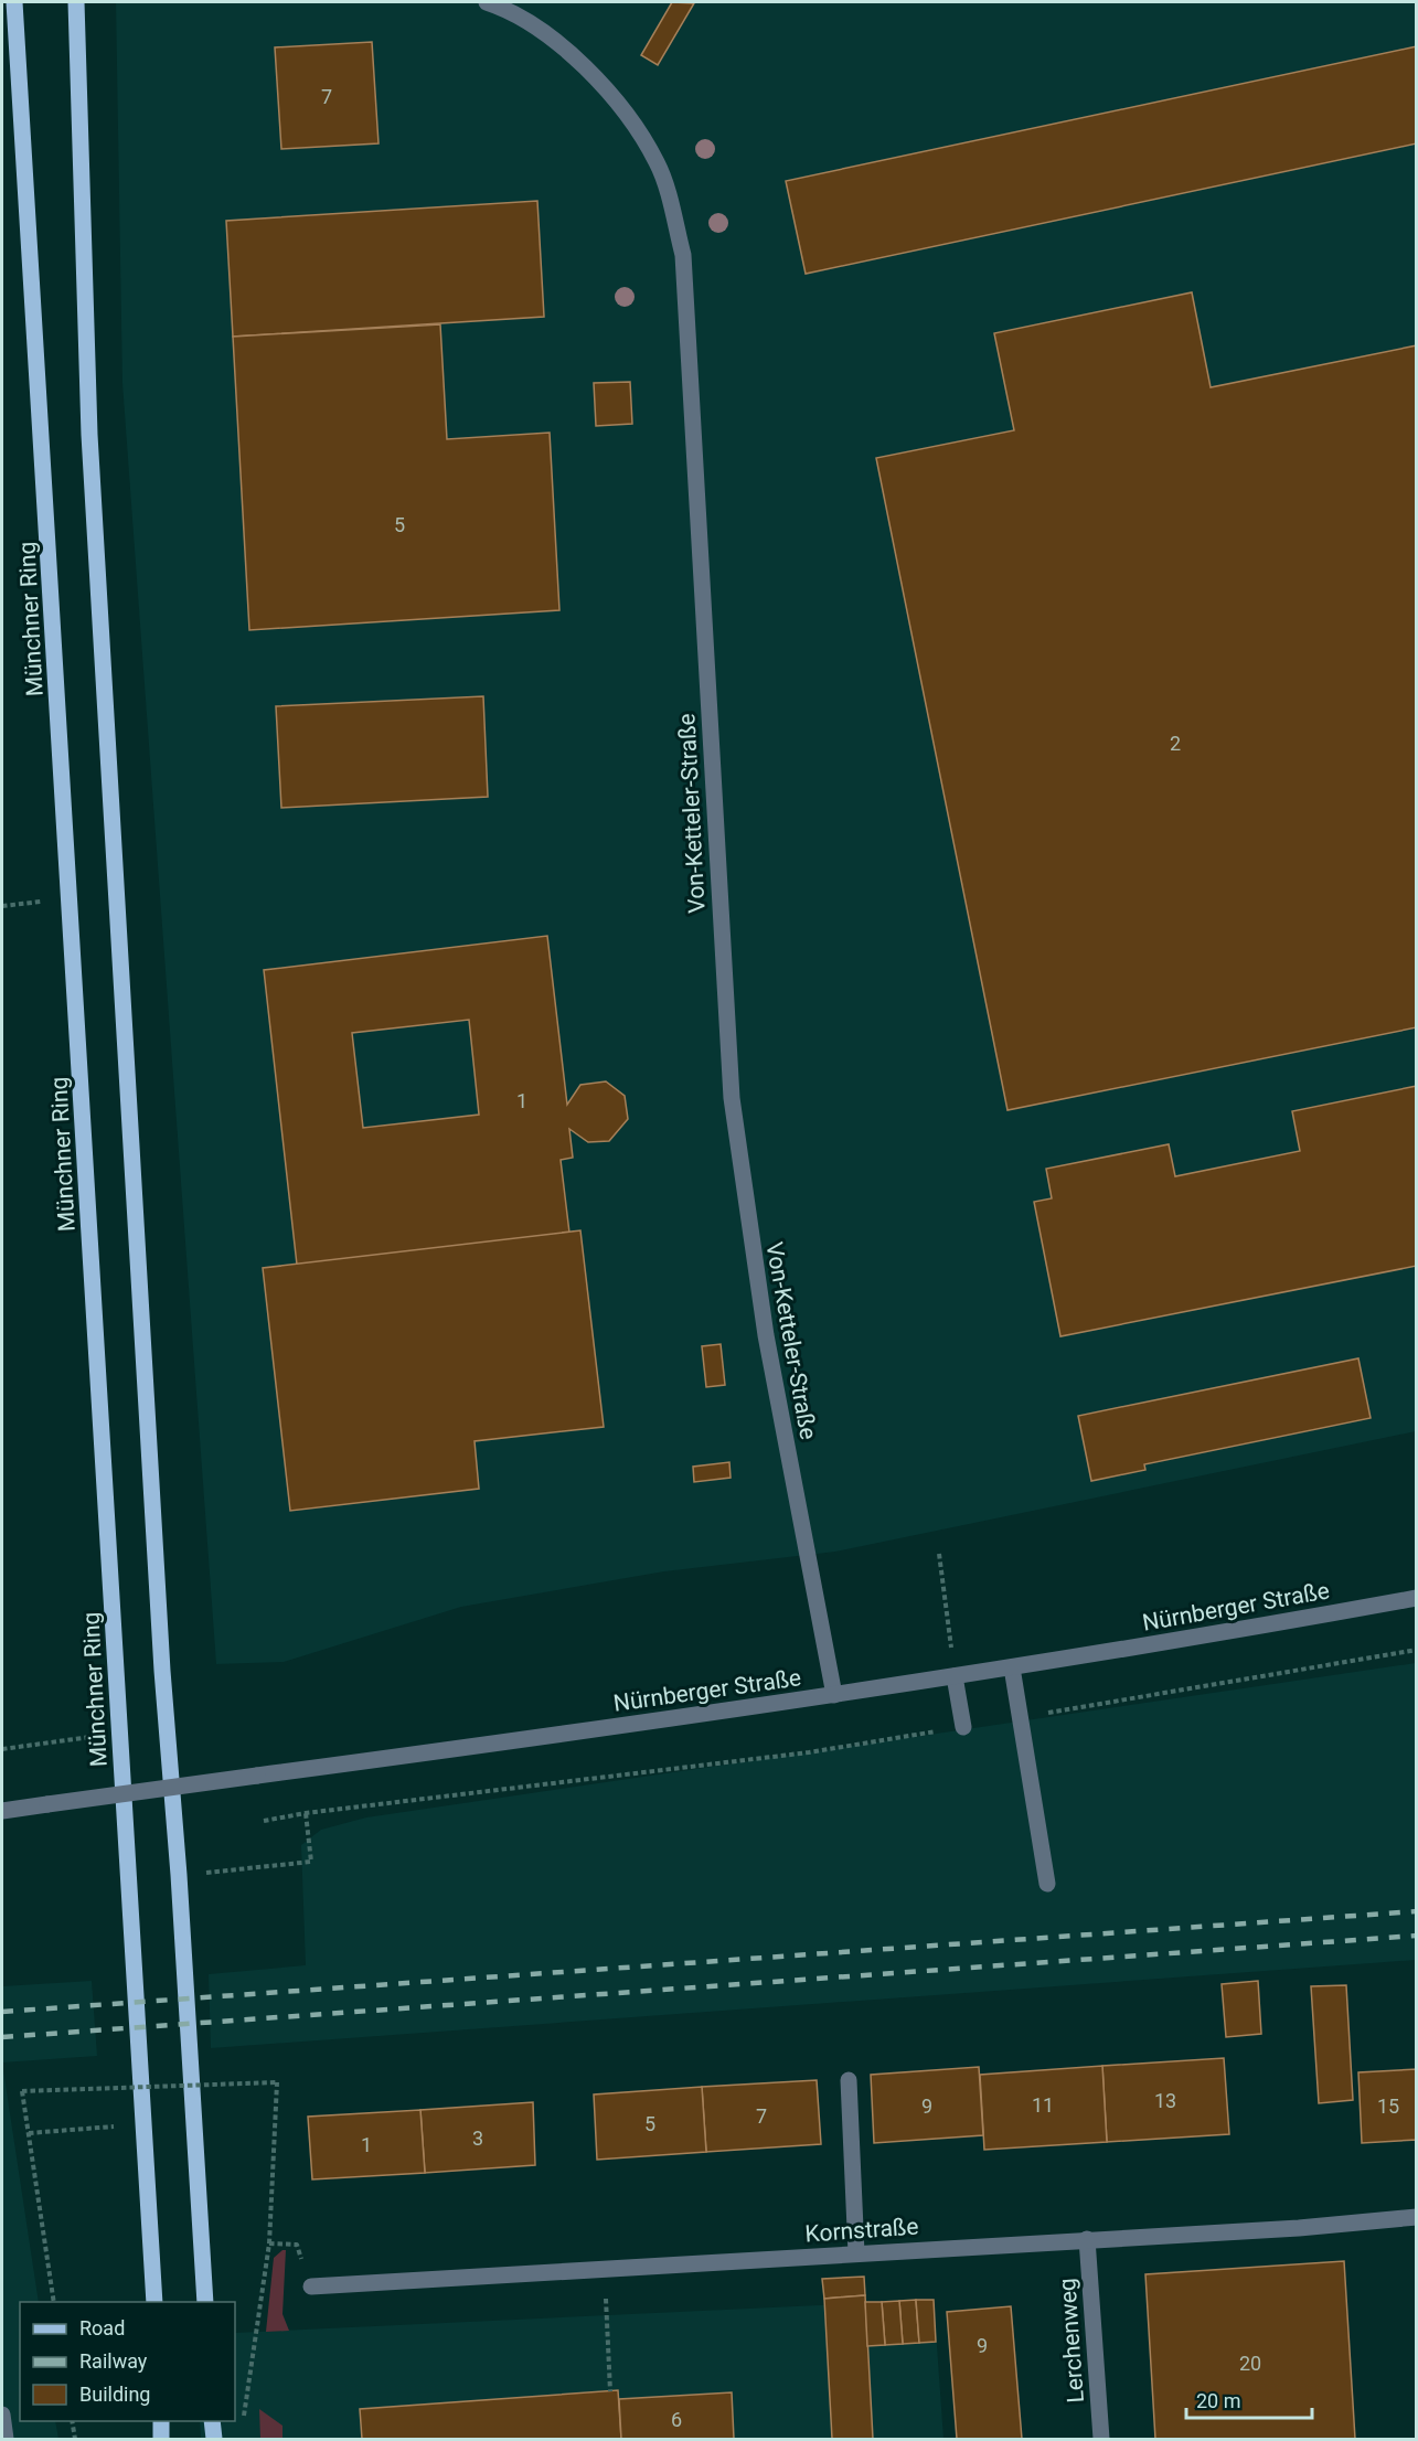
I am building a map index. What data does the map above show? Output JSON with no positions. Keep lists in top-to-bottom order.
{
  "streets": {
    "main road": ["Münchner Ring"],
    "street": [
      "Von-Ketteler-Straße",
      "Nürnberger Straße",
      "Kornstraße",
      "Lerchenweg"
    ]
  },
  "crossings": [
    ["Von-Ketteler-Straße", "Nürnberger Straße"],
    ["Kornstraße", "Lerchenweg"]
  ],
  "house_numbers": [
    "7",
    "5",
    "2",
    "1",
    "13",
    "11",
    "9",
    "15",
    "7",
    "5",
    "3",
    "1",
    "9",
    "20",
    "6"
  ],
  "legend": ["Road", "Railway", "Building"],
  "scale_bar": "20 m"
}
